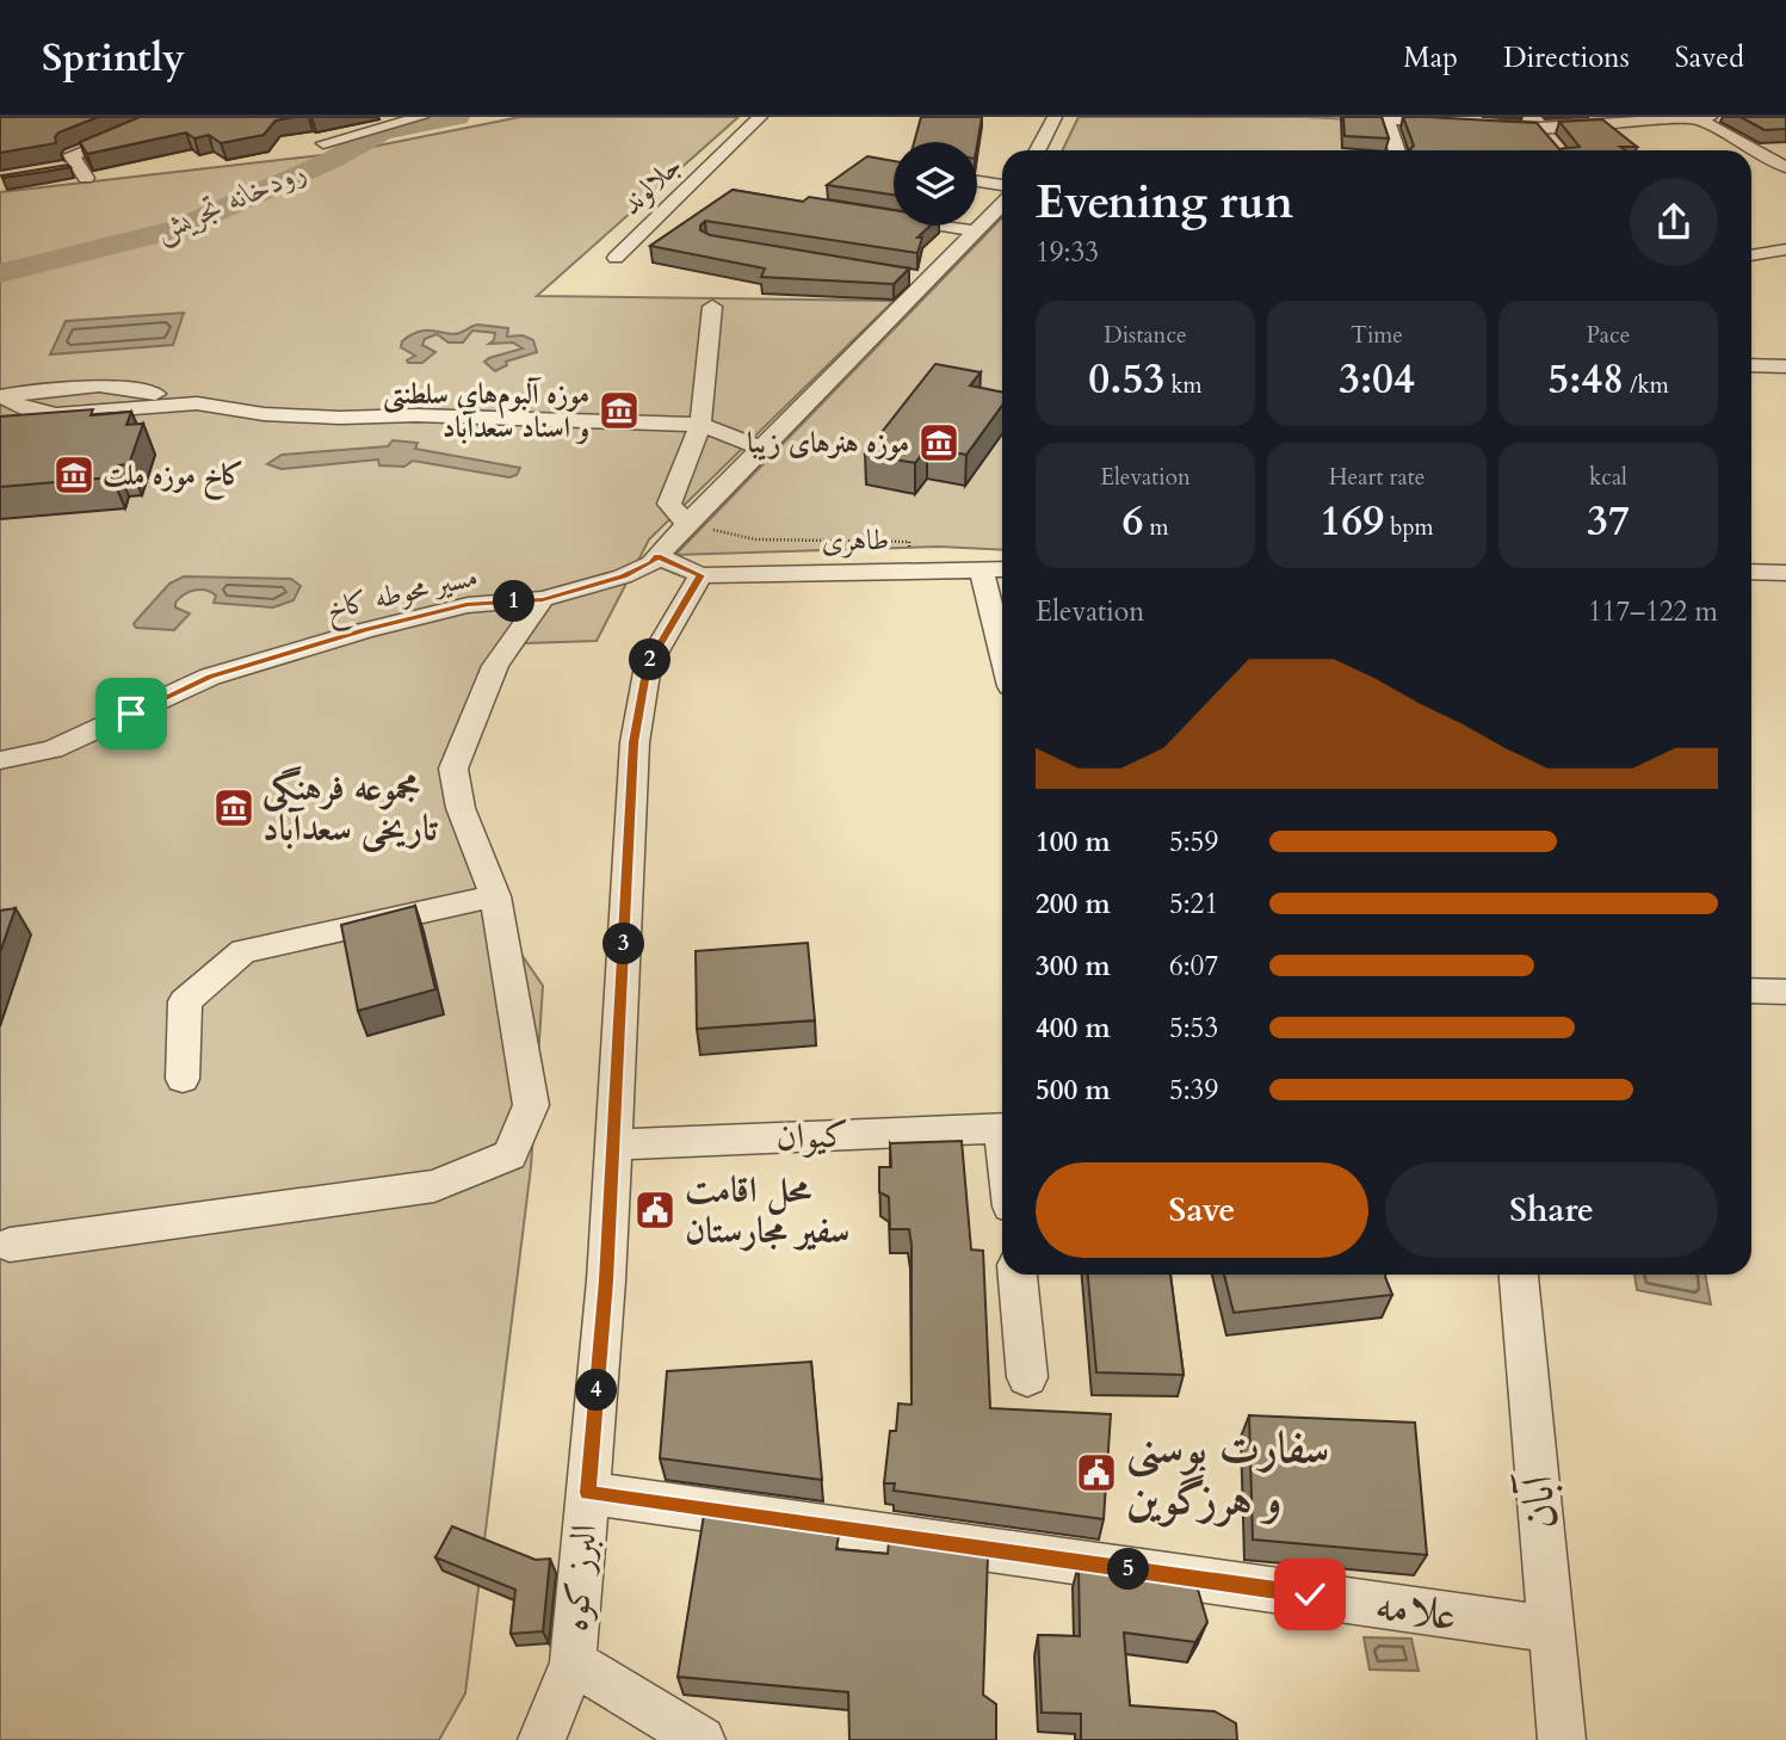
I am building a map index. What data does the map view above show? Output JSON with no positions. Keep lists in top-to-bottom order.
{
  "streets": {
    "street": [
      "جلالوند",
      "طاهری",
      "مسیر محوطه کاخ",
      "کیوان",
      "آبان",
      "البرز کوه",
      "علامه"
    ]
  },
  "crossings": [
    ["طاهری", "البرز کوه"],
    ["کیوان", "البرز کوه"],
    ["آبان", "علامه"],
    ["البرز کوه", "علامه"]
  ],
  "water": ["رودخانه تجریش"],
  "places": {
    "museum": [
      "موزه آلبوم‌های سلطنتی و اسناد سعدآباد",
      "موزه هنرهای زیبا",
      "کاخ موزه ملت",
      "مجموعه فرهنگی تاریخی سعدآباد"
    ],
    "public building": ["محل اقامت سفیر مجارستان", "سفارت بوسنی و هرزگوین"]
  },
  "page": {
    "header": "Sprintly",
    "nav": ["Map", "Directions", "Saved"],
    "heading": ["Evening run", "19:33"],
    "stats": [
      ["Distance", "0.53 km"],
      ["Time", "3:04"],
      ["Pace", "5:48 /km"],
      ["Elevation", "6 m"],
      ["Heart rate", "169 bpm"],
      ["kcal", "37"]
    ],
    "chart": ["Elevation", "117–122 m"],
    "pins": [
      "1",
      "2",
      "3",
      "4",
      "5"
    ],
    "list": [
      {
        "name": "100 m",
        "note": "5:59"
      },
      {
        "name": "200 m",
        "note": "5:21"
      },
      {
        "name": "300 m",
        "note": "6:07"
      },
      {
        "name": "400 m",
        "note": "5:53"
      },
      {
        "name": "500 m",
        "note": "5:39"
      }
    ],
    "buttons": ["Save", "Share"]
  }
}
